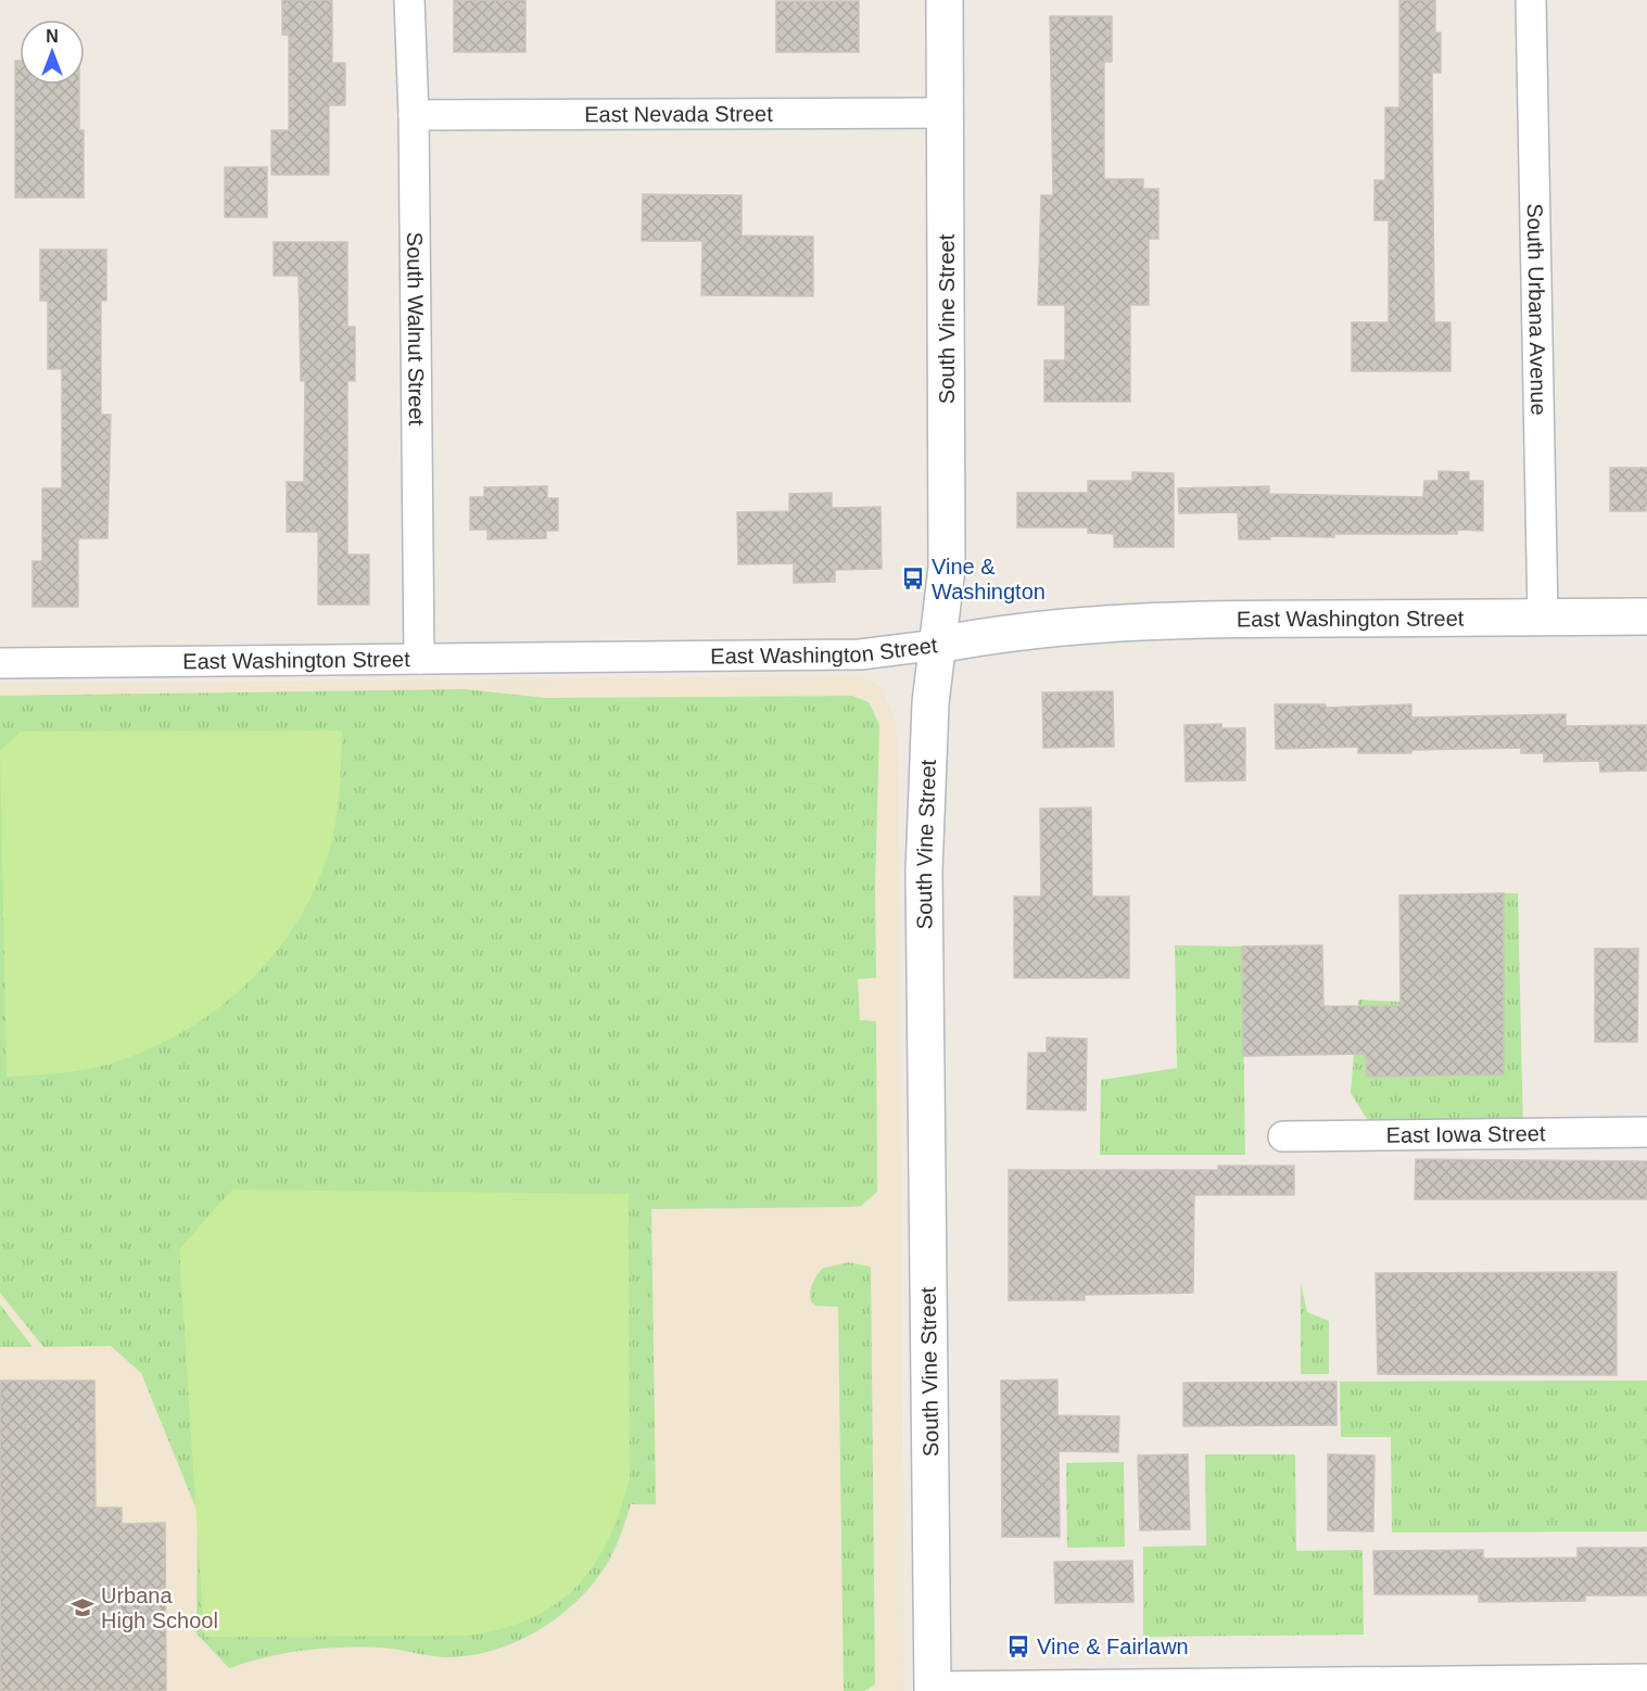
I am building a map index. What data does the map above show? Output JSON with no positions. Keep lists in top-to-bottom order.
{
  "streets": {
    "main road": ["South Vine Street", "East Washington Street"],
    "street": [
      "East Nevada Street",
      "South Urbana Avenue",
      "South Walnut Street",
      "East Iowa Street"
    ]
  },
  "crossings": [
    ["East Nevada Street", "South Vine Street"],
    ["East Nevada Street", "South Walnut Street"],
    ["South Urbana Avenue", "East Washington Street"],
    ["South Vine Street", "East Washington Street"],
    ["South Walnut Street", "East Washington Street"]
  ],
  "places": {
    "bus stop": ["Vine & Washington", "Vine & Fairlawn"],
    "school or university": ["Urbana High School"]
  },
  "north": "top"
}
